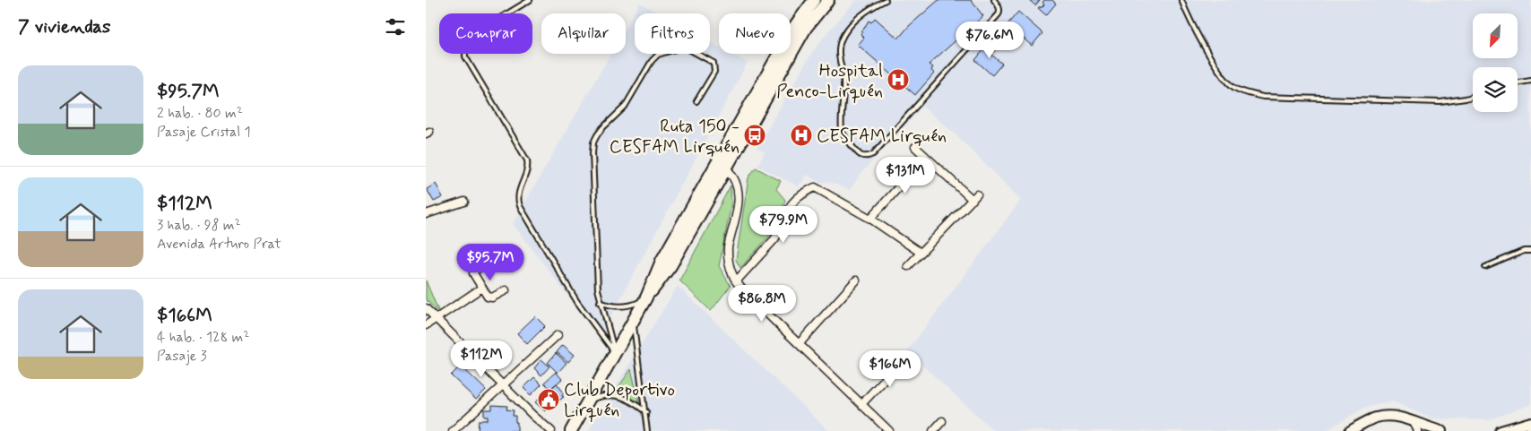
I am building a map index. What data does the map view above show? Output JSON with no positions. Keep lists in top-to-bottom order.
{
  "places": {
    "hospital": ["Hospital Penco-Lirquén", "CESFAM Lirquén"],
    "bus stop": ["Ruta 150 - CESFAM Lirquén"],
    "public building": ["Club Deportivo Lirquén"]
  },
  "north": "bottom left",
  "page": {
    "heading": "7 viviendas",
    "chip": [
      "Comprar",
      "Alquilar",
      "Filtros",
      "Nuevo"
    ],
    "price": [
      "$76.6M",
      "$131M",
      "$79.9M",
      "$95.7M",
      "$86.8M",
      "$112M",
      "$166M"
    ],
    "list": [
      {
        "name": "$95.7M",
        "note": "2 hab. · 80 m² · Pasaje Cristal 1"
      },
      {
        "name": "$112M",
        "note": "3 hab. · 98 m² · Avenida Arturo Prat"
      },
      {
        "name": "$166M",
        "note": "4 hab. · 128 m² · Pasaje 3"
      }
    ]
  }
}
